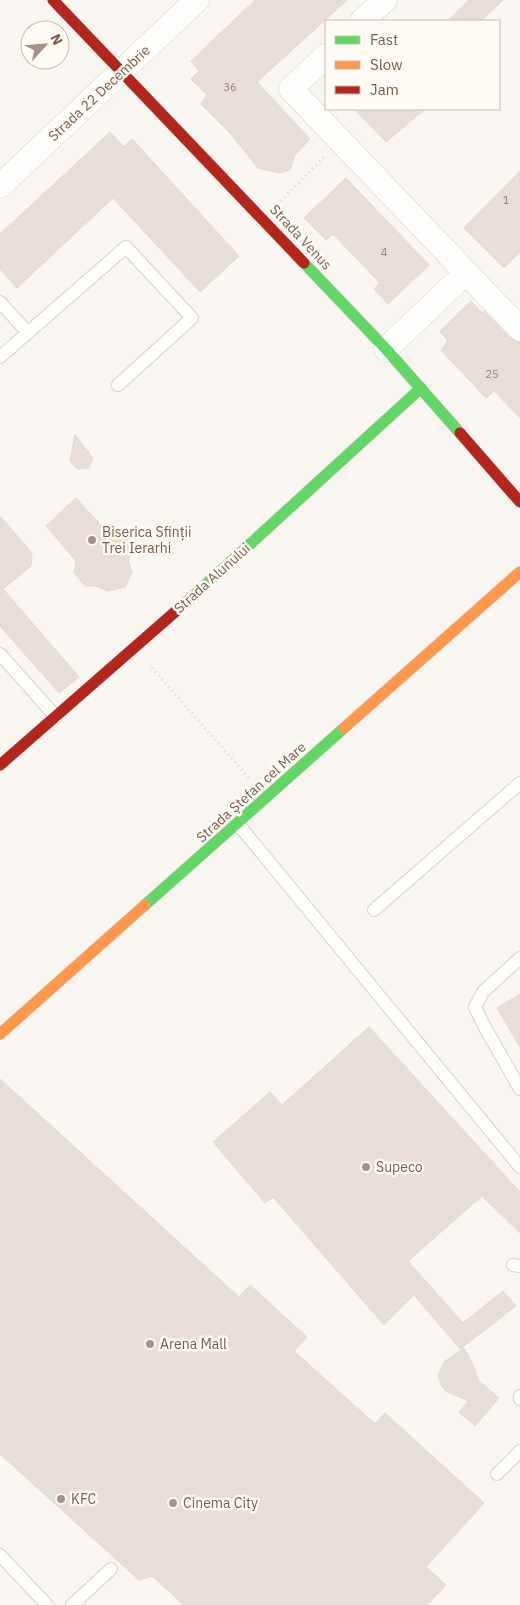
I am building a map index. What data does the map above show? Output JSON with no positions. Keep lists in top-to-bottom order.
{
  "streets": {
    "street": [
      "Strada 22 Decembrie",
      "Strada Venus",
      "Strada Alunului",
      "Strada Ștefan cel Mare"
    ]
  },
  "crossings": [
    ["Strada 22 Decembrie", "Strada Venus"],
    ["Strada Venus", "Strada Alunului"]
  ],
  "places": [
    "Biserica Sfinții Trei Ierarhi",
    "Supeco",
    "Arena Mall",
    "KFC",
    "Cinema City"
  ],
  "house_numbers": [
    "36",
    "1",
    "4",
    "25"
  ],
  "legend": ["Fast", "Slow", "Jam"],
  "north": "top right"
}
